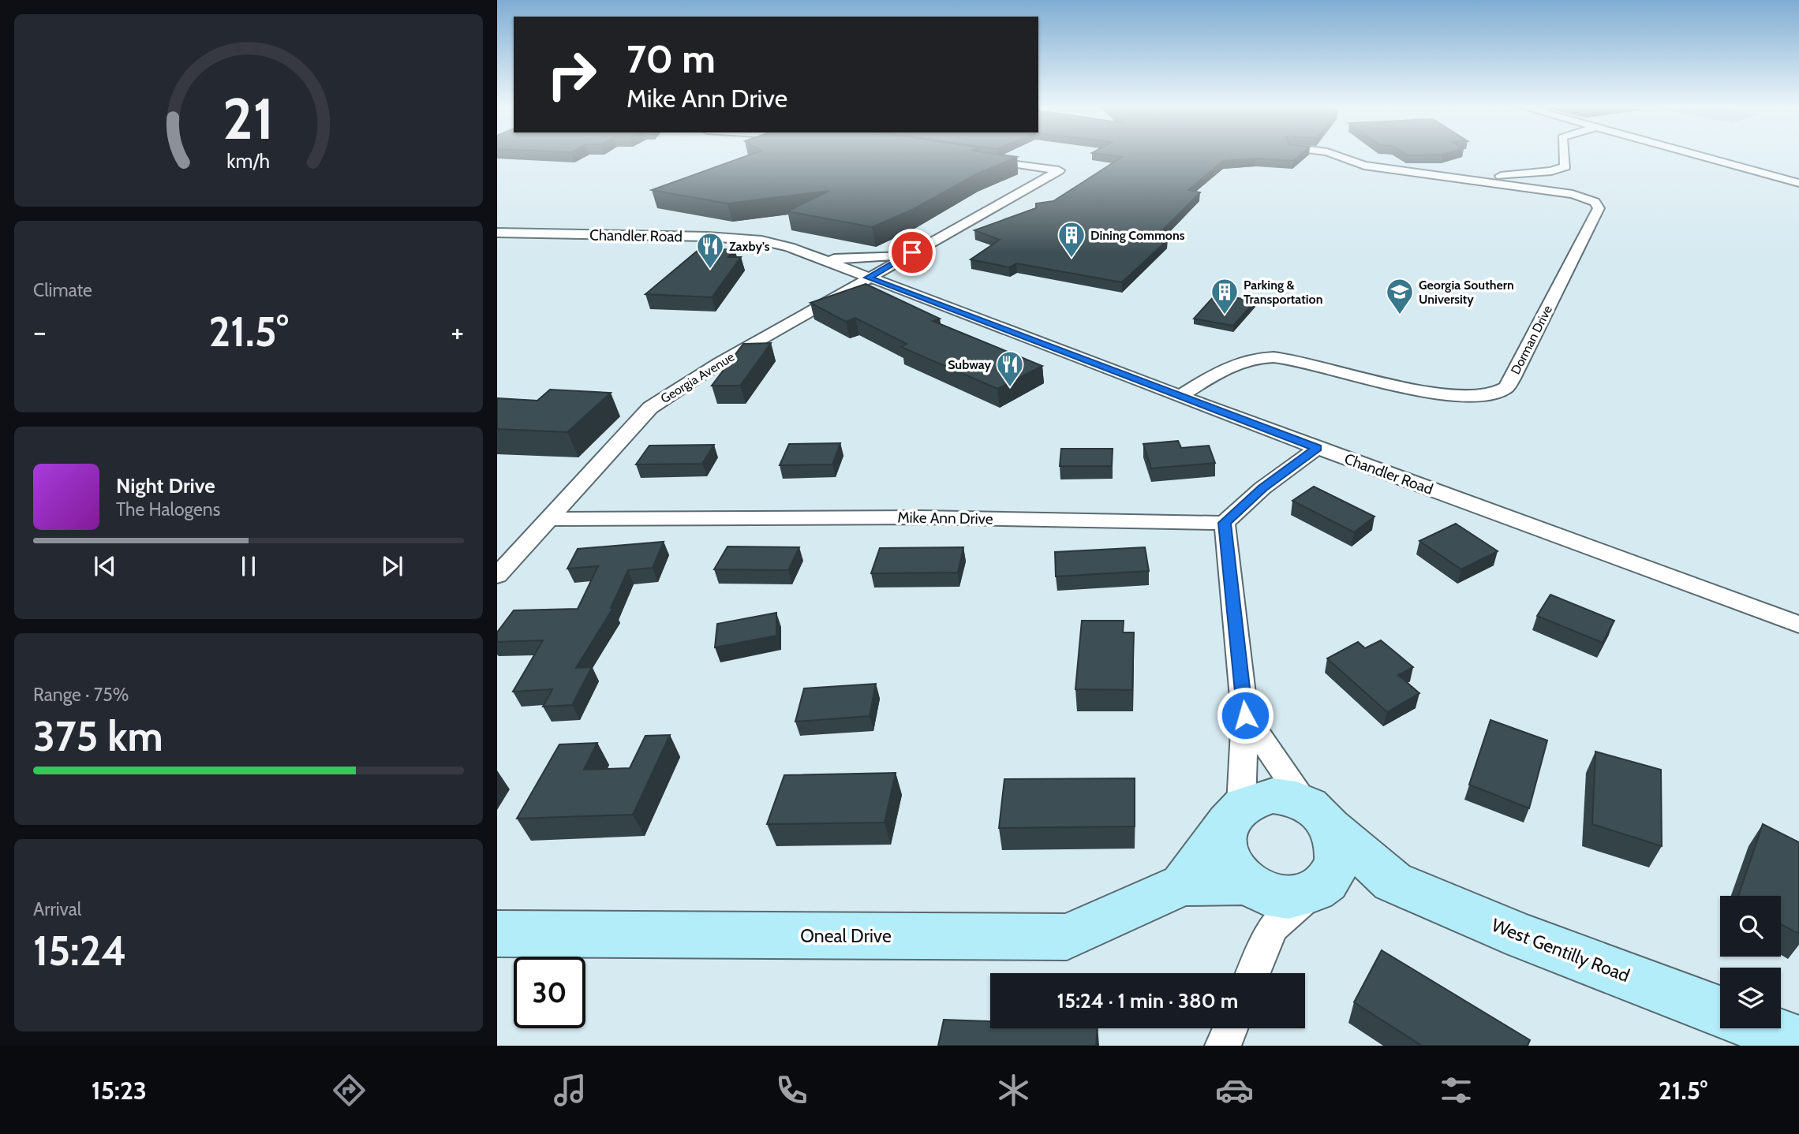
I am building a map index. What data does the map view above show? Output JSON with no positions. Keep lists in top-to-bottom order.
{
  "streets": {
    "street": [
      "Chandler Road",
      "Dorman Drive",
      "Georgia Avenue",
      "Mike Ann Drive",
      "Oneal Drive",
      "West Gentilly Road"
    ]
  },
  "crossings": [
    ["Chandler Road", "Dorman Drive"],
    ["Chandler Road", "Georgia Avenue"],
    ["Georgia Avenue", "Mike Ann Drive"],
    ["Mike Ann Drive", "West Gentilly Road"],
    ["Oneal Drive", "West Gentilly Road"]
  ],
  "places": {
    "building": ["Dining Commons", "Parking & Transportation"],
    "restaurant": ["Zaxby's", "Subway"],
    "school or university": ["Georgia Southern University"]
  },
  "page": {
    "turn": ["70 m", "Mike Ann Drive"],
    "tile": [
      "Climate",
      ["Range · 75%", "375 km"],
      ["Arrival", "15:24"]
    ],
    "heat": ["−", "21.5°", "+"],
    "song": ["Night Drive", "The Halogens"],
    "limit": "30",
    "trip": "15:24 · 1 min · 380 m",
    "tabs": ["15:23", "21.5°"],
    "gauge": ["21", "km/h"]
  }
}
